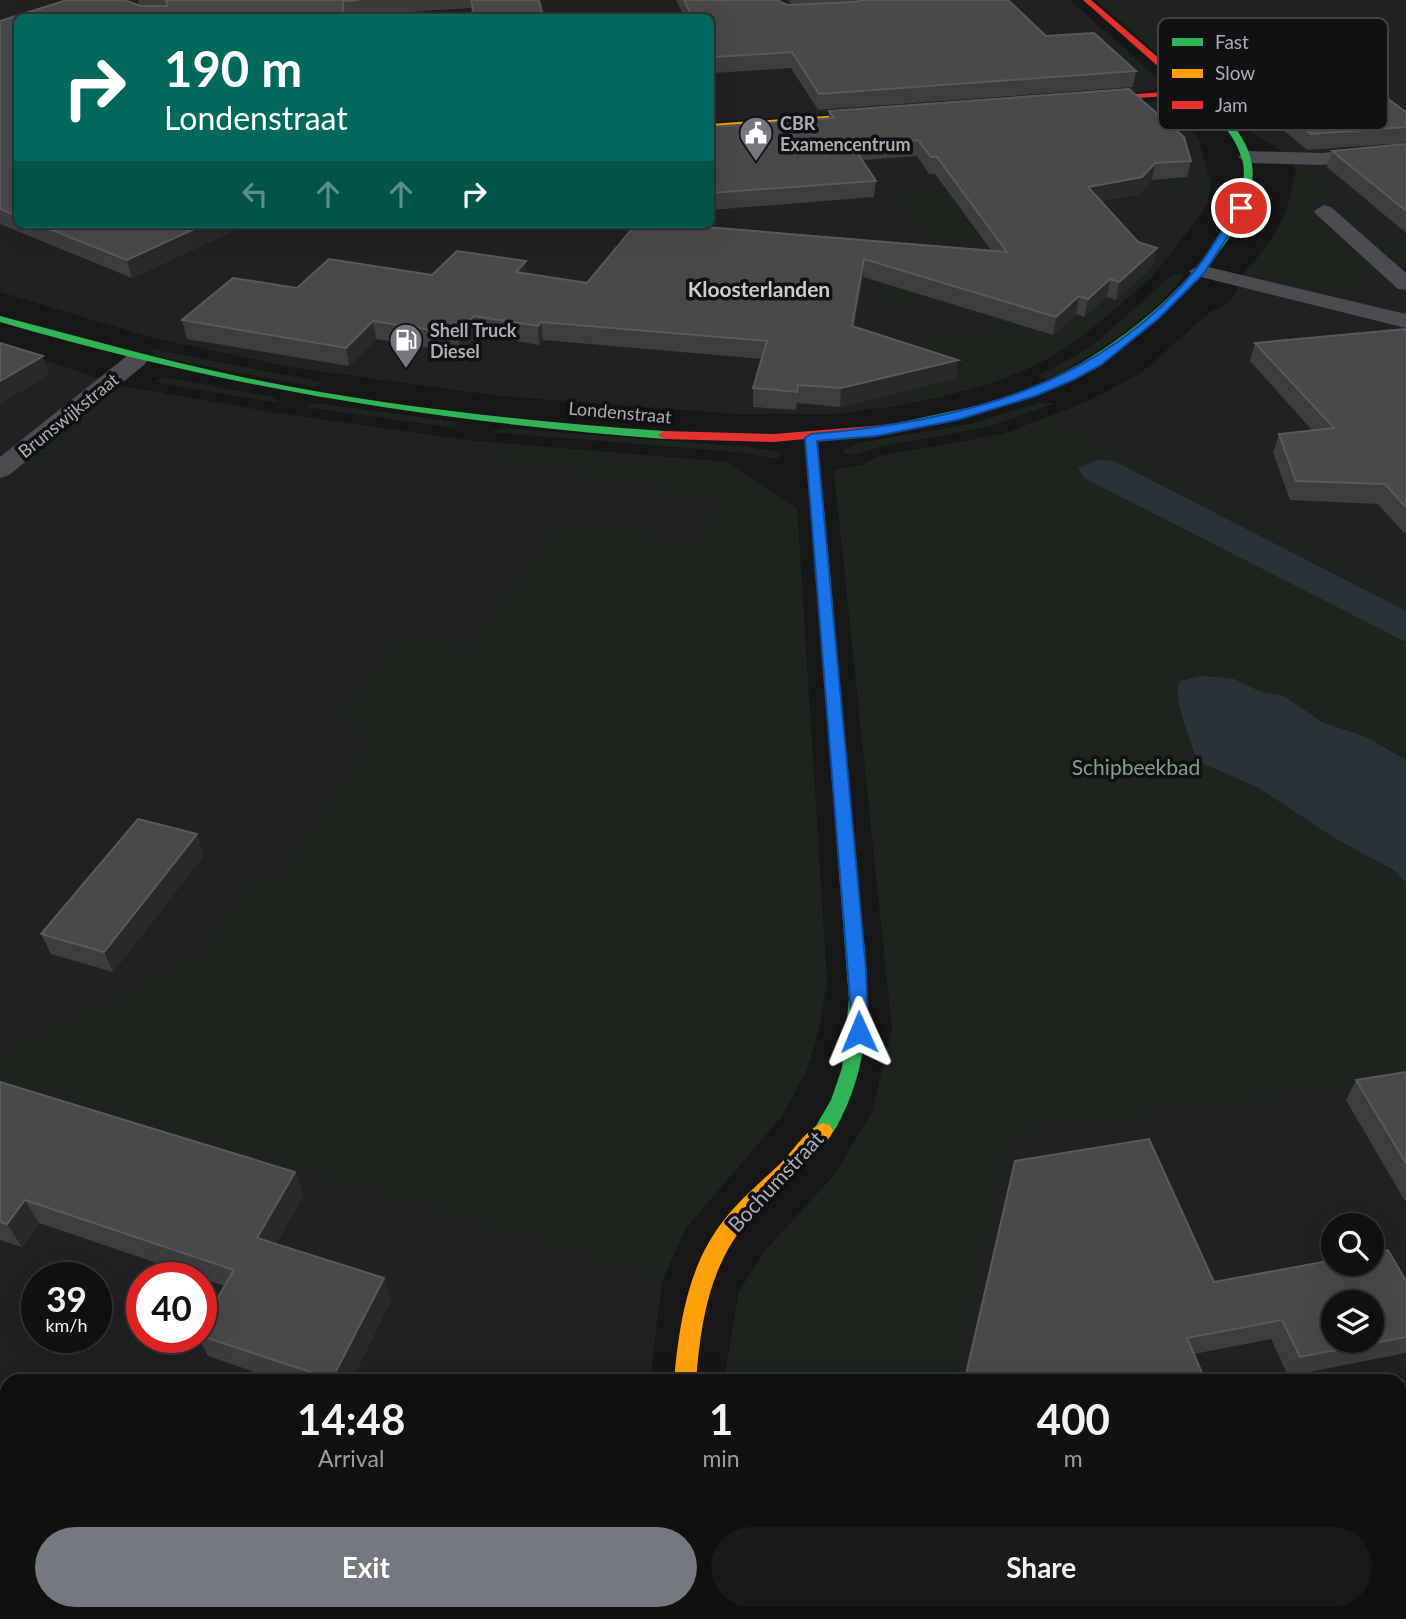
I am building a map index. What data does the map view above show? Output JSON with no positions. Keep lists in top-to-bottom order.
{
  "streets": {
    "street": ["Londenstraat", "Brunswijkstraat", "Bochumstraat"]
  },
  "crossings": [
    ["Londenstraat", "Brunswijkstraat"],
    ["Londenstraat", "Bochumstraat"]
  ],
  "districts": ["Kloosterlanden"],
  "parks": ["Schipbeekbad"],
  "places": {
    "public building": ["CBR Examencentrum"],
    "fuel station": ["Shell Truck Diesel"]
  },
  "legend": ["Fast", "Slow", "Jam"],
  "page": {
    "turn": ["190 m", "Londenstraat"],
    "speed": "39 km/h",
    "limit": "40",
    "eta": [
      "14:48",
      "Arrival",
      "1",
      "min",
      "400",
      "m"
    ],
    "buttons": ["Exit", "Share"]
  }
}
